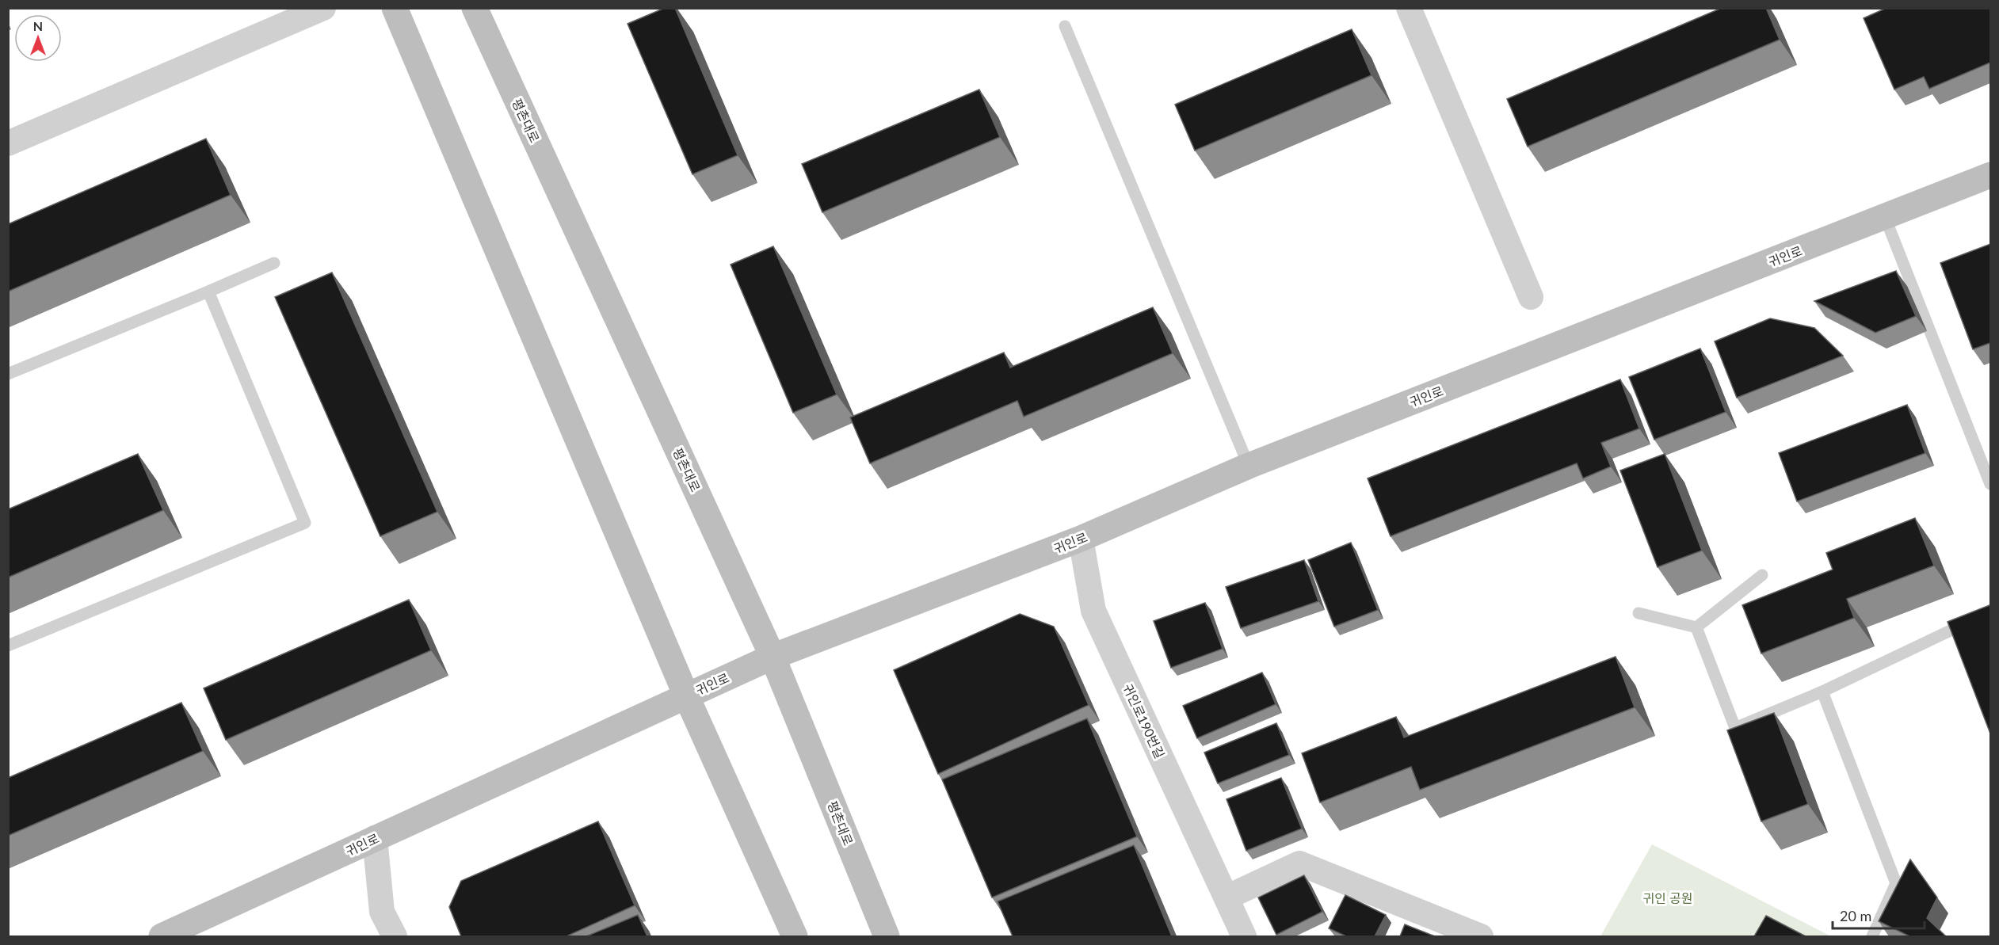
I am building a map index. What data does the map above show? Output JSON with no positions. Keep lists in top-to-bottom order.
{
  "streets": {
    "street": ["평촌대로", "귀인로", "귀인로190번길"]
  },
  "crossings": [
    ["평촌대로", "귀인로"],
    ["귀인로", "귀인로190번길"]
  ],
  "parks": ["귀인 공원"],
  "scale_bar": "20 m",
  "north": "top"
}
